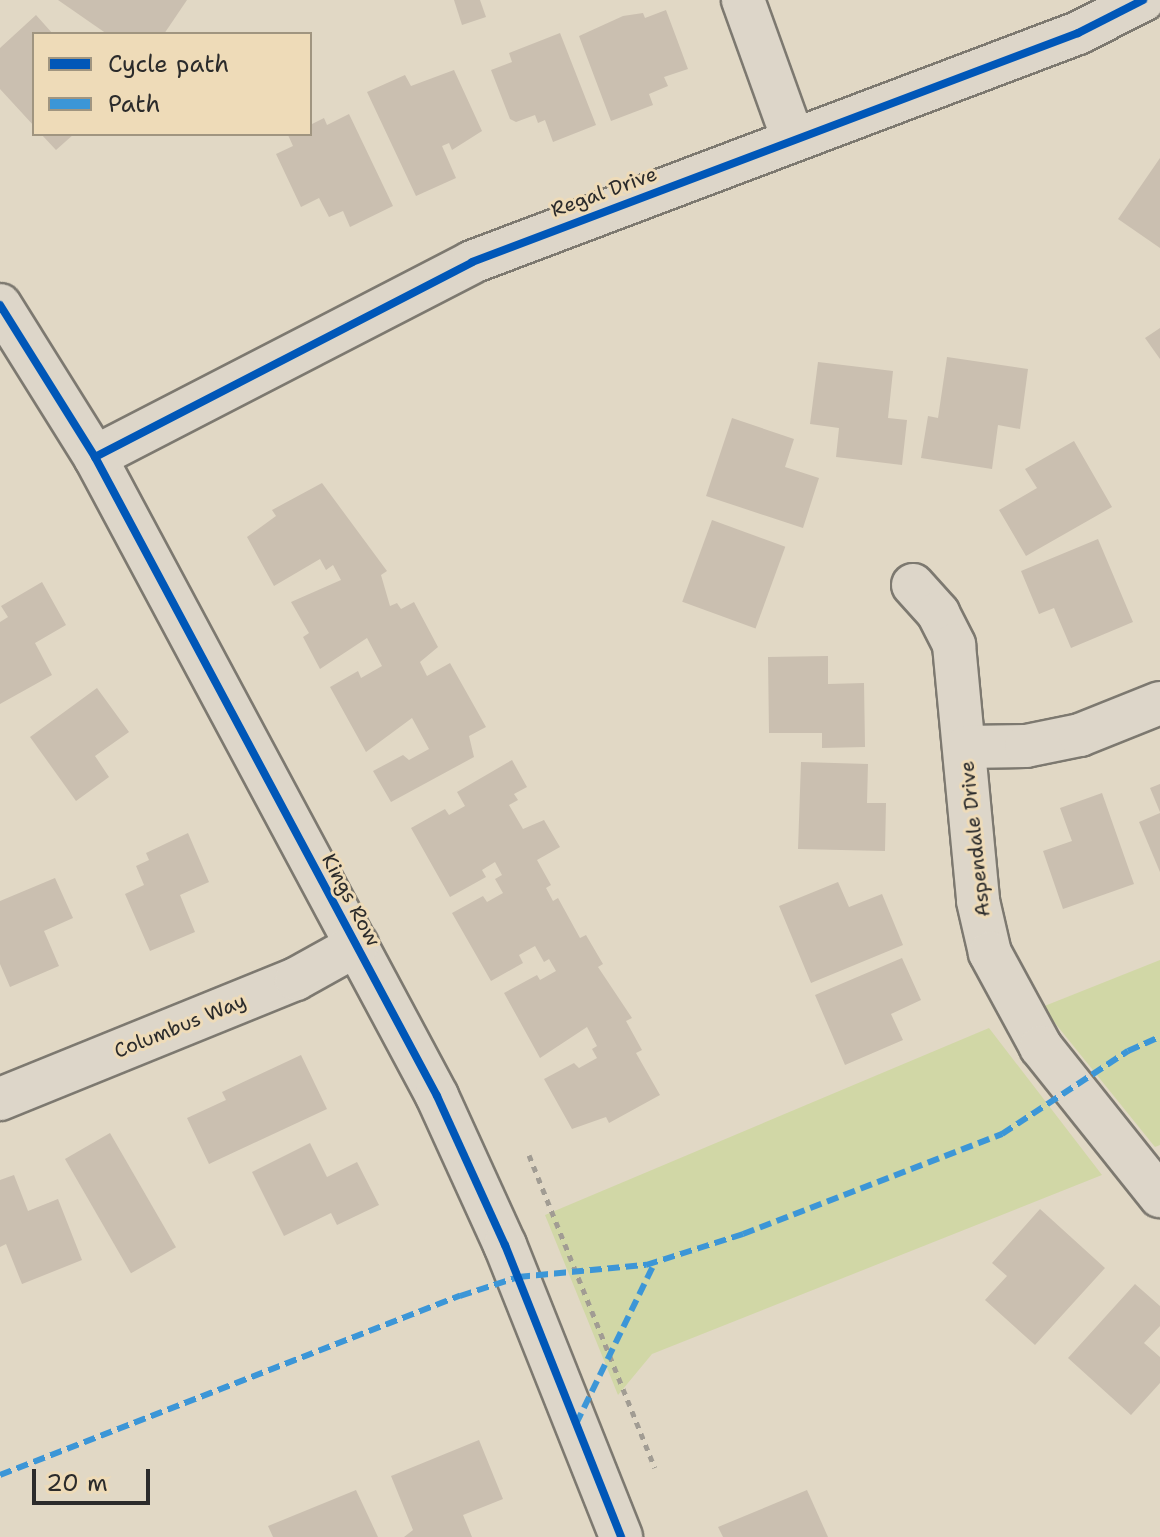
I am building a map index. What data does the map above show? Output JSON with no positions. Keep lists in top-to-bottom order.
{
  "streets": {
    "street": [
      "Regal Drive",
      "Aspendale Drive",
      "Kings Row",
      "Columbus Way"
    ]
  },
  "crossings": [
    ["Regal Drive", "Kings Row"],
    ["Kings Row", "Columbus Way"]
  ],
  "legend": ["Cycle path", "Path"],
  "scale_bar": "20 m"
}
